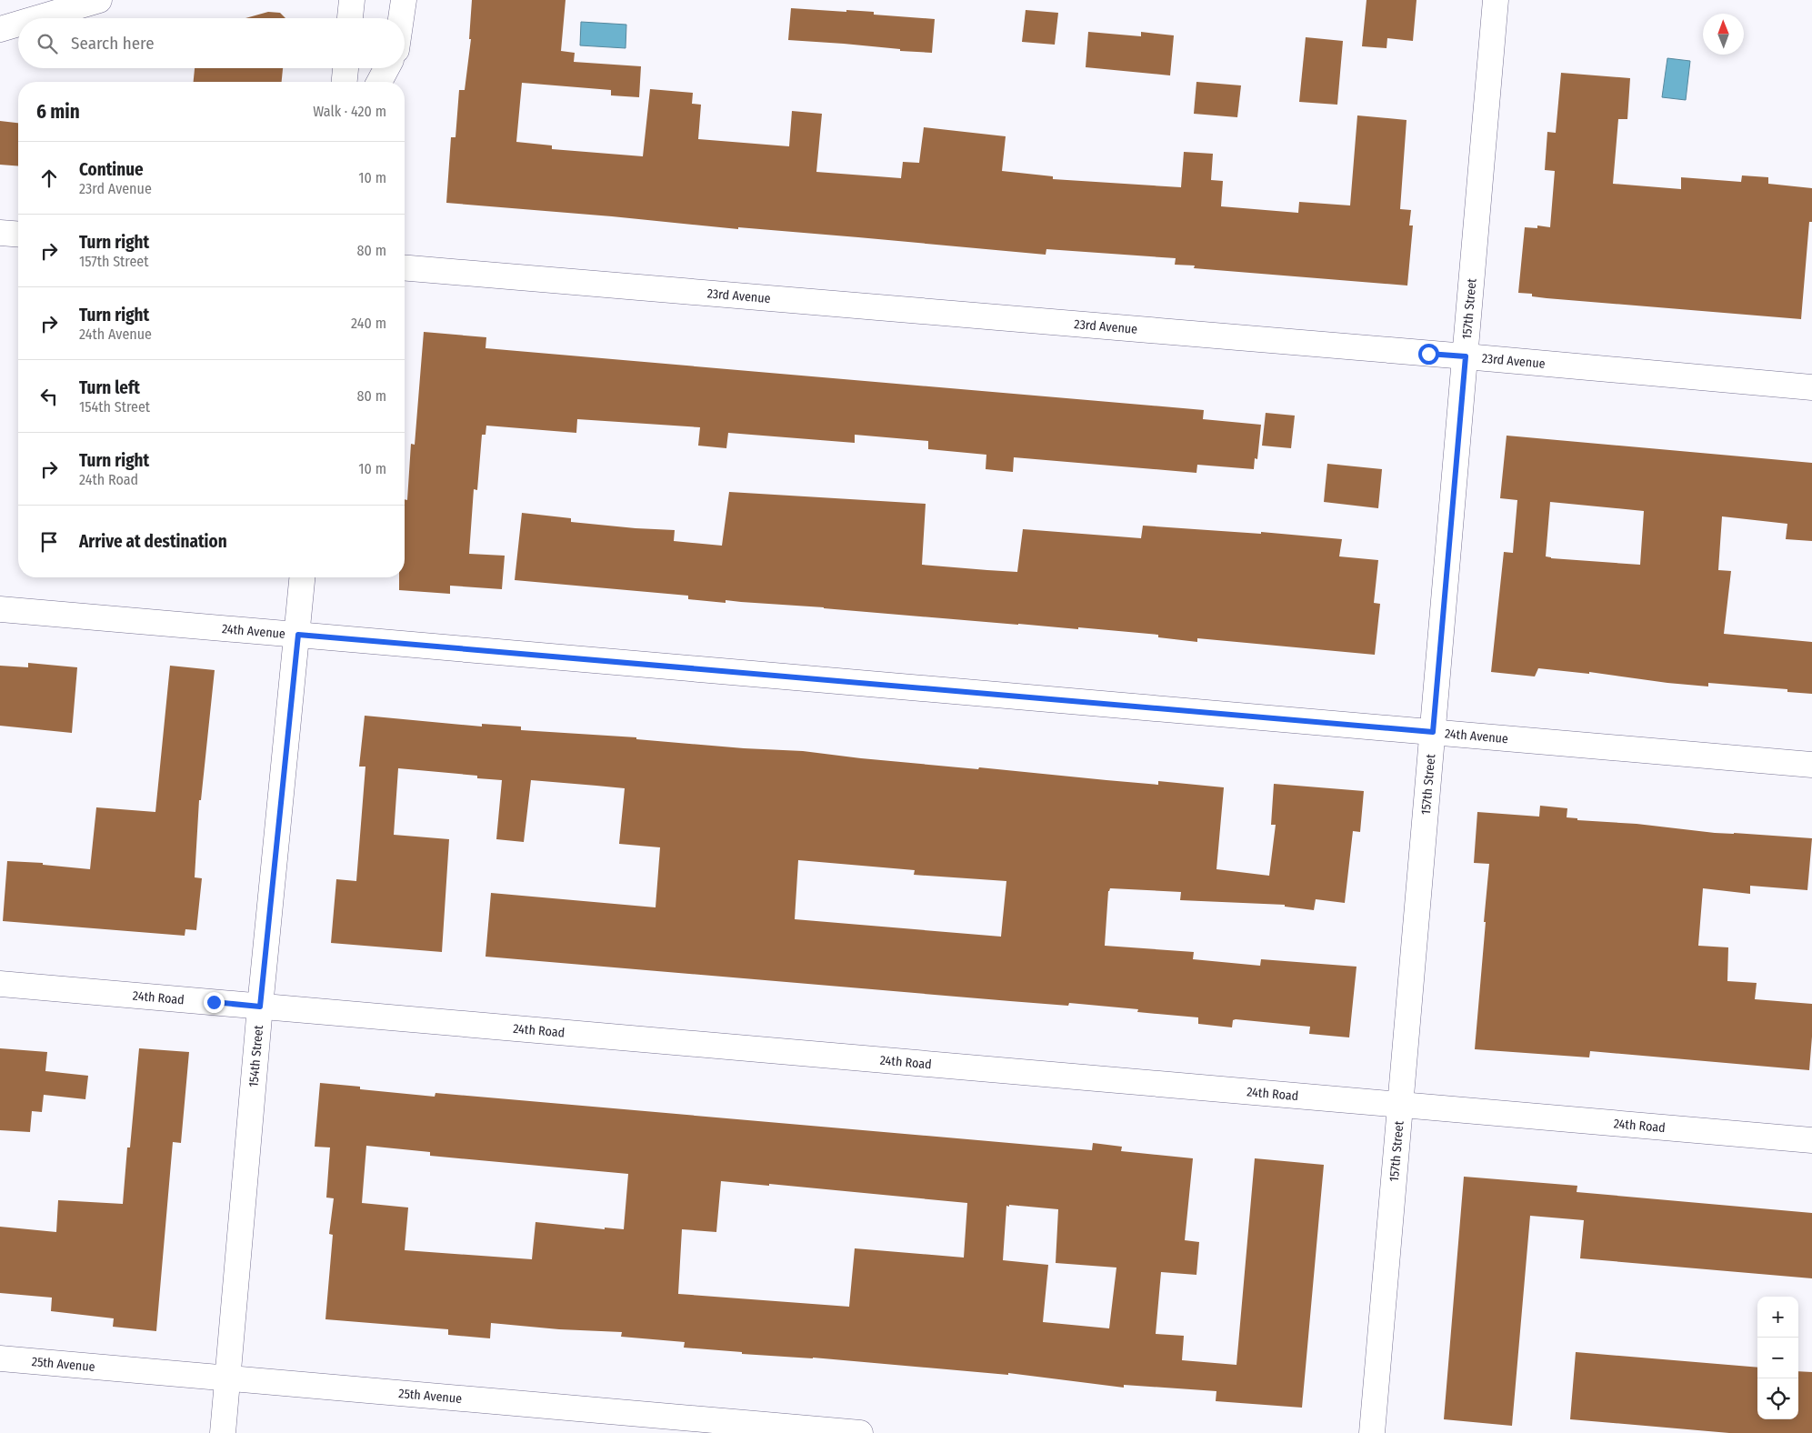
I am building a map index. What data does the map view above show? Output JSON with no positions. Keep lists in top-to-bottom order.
{
  "streets": {
    "street": [
      "23rd Avenue",
      "157th Street",
      "24th Avenue",
      "24th Road",
      "154th Street",
      "25th Avenue"
    ]
  },
  "crossings": [
    ["23rd Avenue", "157th Street"],
    ["157th Street", "24th Avenue"],
    ["157th Street", "24th Road"],
    ["24th Avenue", "154th Street"],
    ["24th Road", "154th Street"],
    ["154th Street", "25th Avenue"]
  ],
  "north": "top",
  "page": {
    "search": "Search here",
    "heading": ["6 min", "Walk · 420 m"],
    "list": [
      ["Continue", "23rd Avenue", "10 m"],
      ["Turn right", "157th Street", "80 m"],
      ["Turn right", "24th Avenue", "240 m"],
      ["Turn left", "154th Street", "80 m"],
      ["Turn right", "24th Road", "10 m"],
      "Arrive at destination"
    ],
    "map_buttons": ["+", "−"]
  }
}
